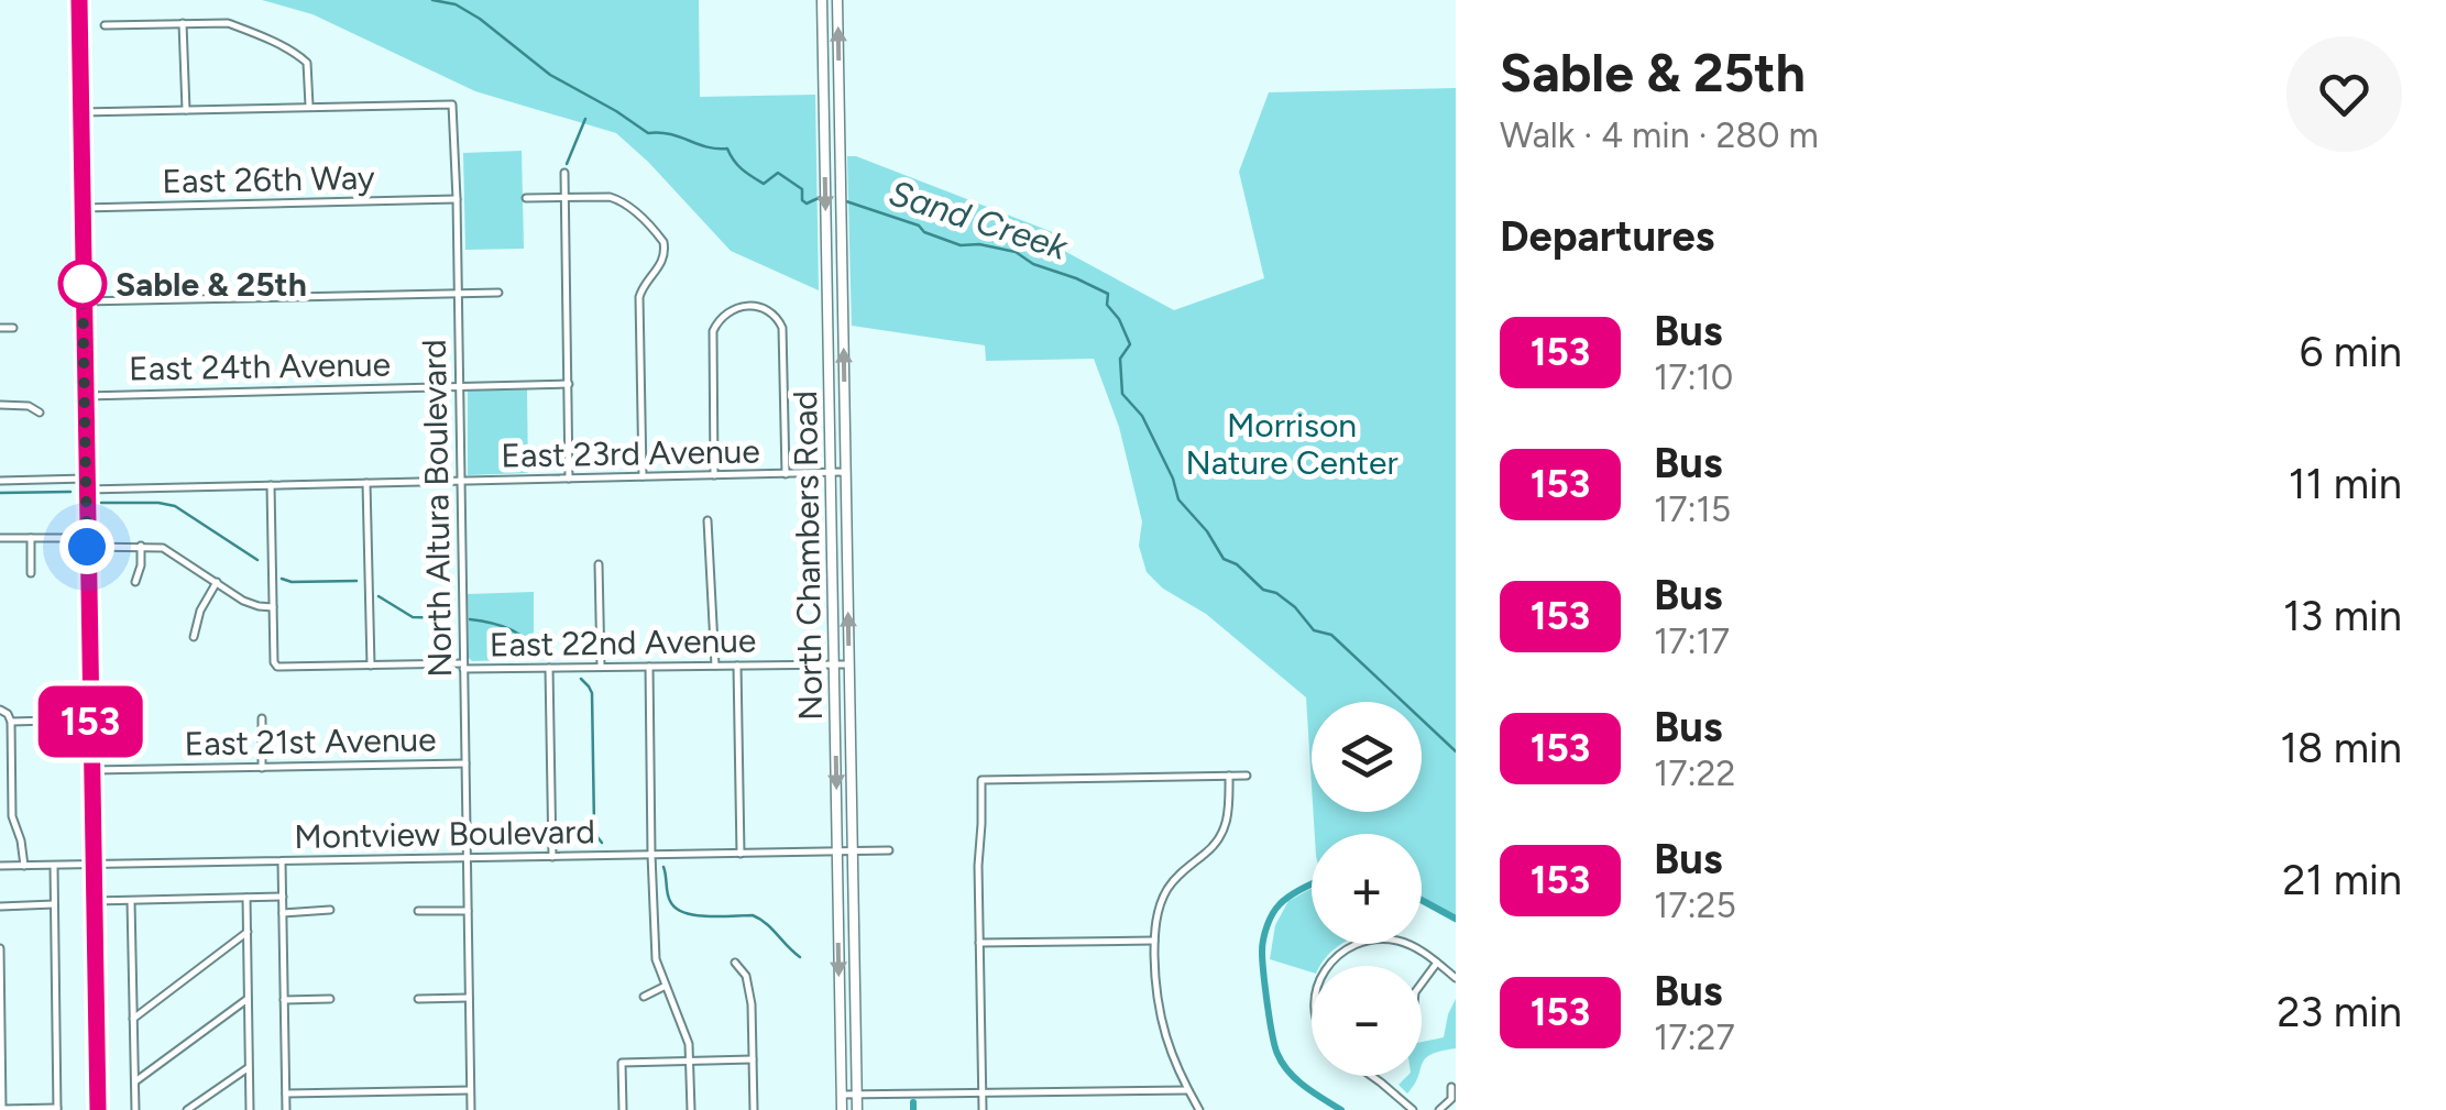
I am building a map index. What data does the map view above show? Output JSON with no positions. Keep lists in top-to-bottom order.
{
  "streets": {
    "main road": ["North Chambers Road"],
    "street": [
      "East 26th Way",
      "East 24th Avenue",
      "East 23rd Avenue",
      "North Altura Boulevard",
      "East 22nd Avenue",
      "East 21st Avenue",
      "Montview Boulevard"
    ]
  },
  "crossings": [
    ["East 26th Way", "North Altura Boulevard"],
    ["East 24th Avenue", "North Altura Boulevard"],
    ["East 23rd Avenue", "North Altura Boulevard"],
    ["East 23rd Avenue", "North Chambers Road"],
    ["North Altura Boulevard", "East 22nd Avenue"],
    ["North Altura Boulevard", "East 21st Avenue"],
    ["North Altura Boulevard", "Montview Boulevard"],
    ["North Chambers Road", "East 22nd Avenue"],
    ["North Chambers Road", "Montview Boulevard"]
  ],
  "water": ["Sand Creek"],
  "parks": ["Morrison Nature Center"],
  "places": ["Sable & 25th"],
  "lines": ["bus line 153"],
  "page": {
    "on_map": "153",
    "heading": [
      ["Sable & 25th", "Walk · 4 min · 280 m"],
      "Departures"
    ],
    "list": [
      {
        "mark": "153",
        "name": "Bus",
        "note": "17:10",
        "value": "6 min"
      },
      {
        "mark": "153",
        "name": "Bus",
        "note": "17:15",
        "value": "11 min"
      },
      {
        "mark": "153",
        "name": "Bus",
        "note": "17:17",
        "value": "13 min"
      },
      {
        "mark": "153",
        "name": "Bus",
        "note": "17:22",
        "value": "18 min"
      },
      {
        "mark": "153",
        "name": "Bus",
        "note": "17:25",
        "value": "21 min"
      },
      {
        "mark": "153",
        "name": "Bus",
        "note": "17:27",
        "value": "23 min"
      }
    ],
    "map_buttons": ["+", "−"]
  }
}
